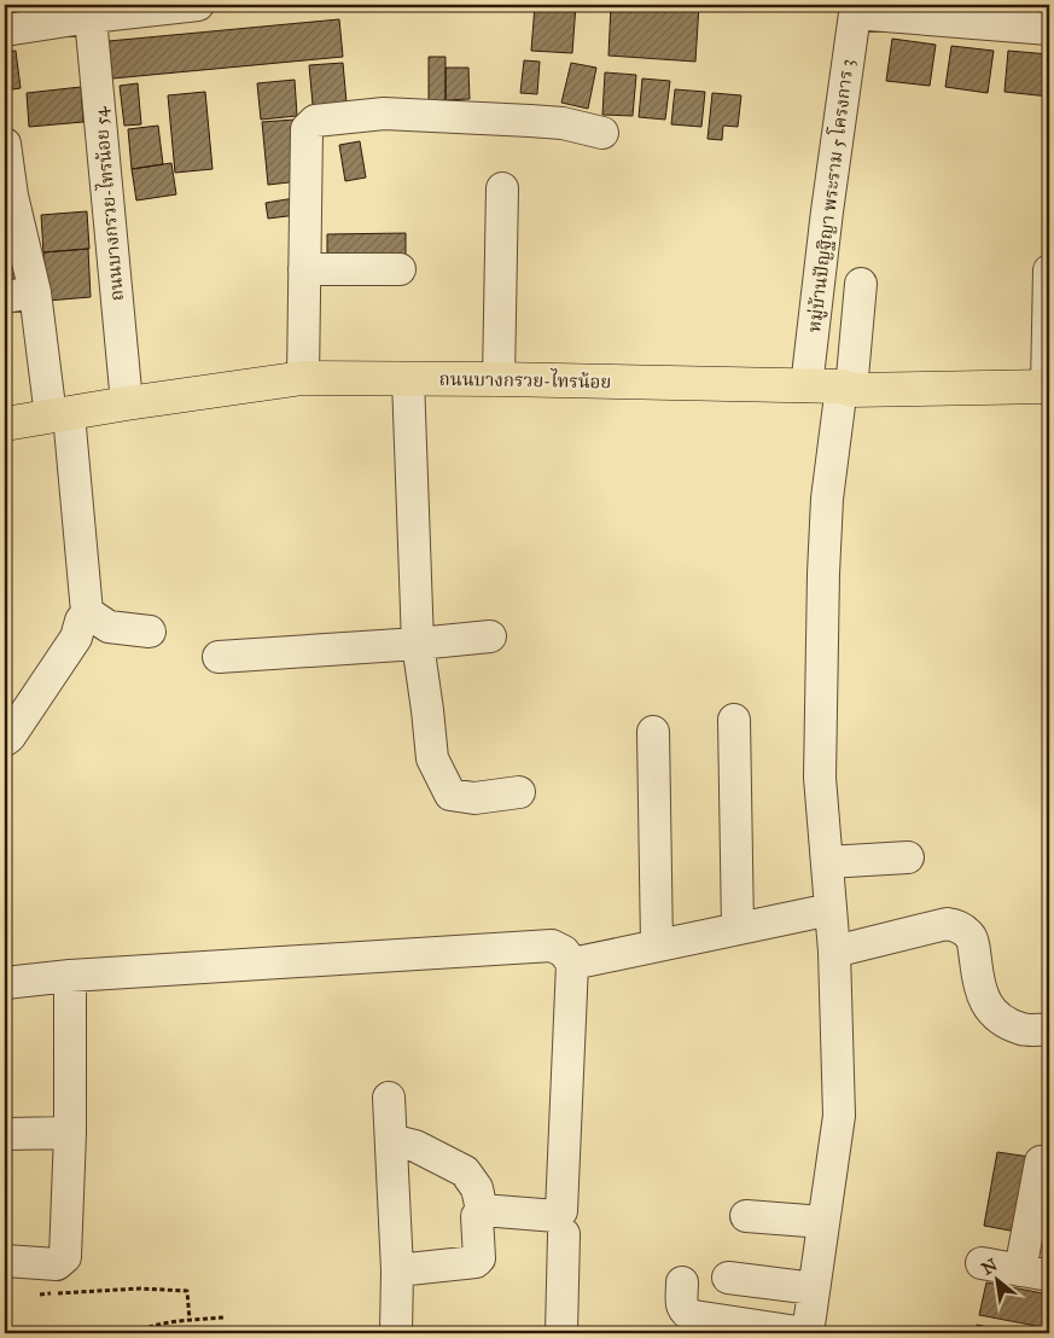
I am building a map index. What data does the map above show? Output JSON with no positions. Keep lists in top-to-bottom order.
{
  "streets": {
    "main road": ["ถนนบางกรวย-ไทรน้อย"],
    "street": ["หมู่บ้านปัญฐิญา พระราม 5 โครงการ 3", "ถนนบางกรวย-ไทรน้อย 54"]
  },
  "crossings": [
    ["หมู่บ้านปัญฐิญา พระราม 5 โครงการ 3", "ถนนบางกรวย-ไทรน้อย"],
    ["ถนนบางกรวย-ไทรน้อย 54", "ถนนบางกรวย-ไทรน้อย"]
  ],
  "north": "top left"
}
